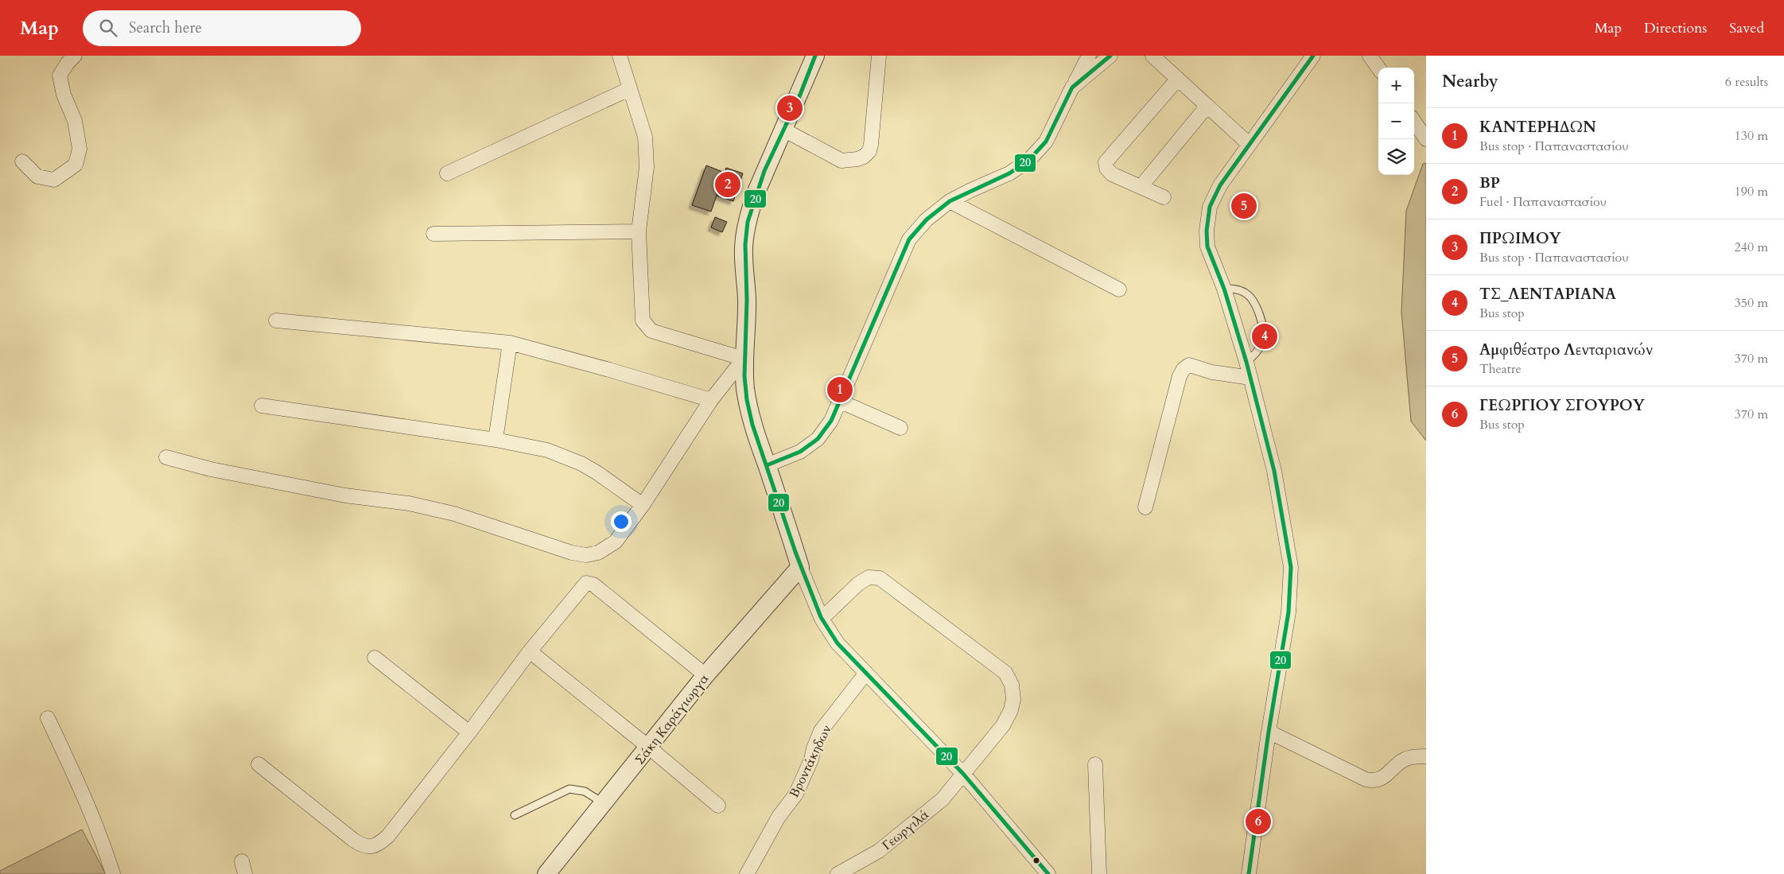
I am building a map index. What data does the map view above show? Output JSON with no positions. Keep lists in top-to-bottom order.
{
  "streets": {
    "street": ["Σάκη Καράγιωργα", "Βροντάκηδων", "Γεωργιλά"]
  },
  "lines": ["transit line 20"],
  "page": {
    "header": "Map",
    "search": "Search here",
    "nav": ["Map", "Directions", "Saved"],
    "heading": ["Nearby", "6 results"],
    "map_buttons": ["+", "−"],
    "pins": [
      "3",
      "2",
      "5",
      "4",
      "1",
      "6"
    ],
    "list": [
      {
        "mark": "1",
        "name": "ΚΑΝΤΕΡΗΔΩΝ",
        "note": "Bus stop · Παπαναστασίου",
        "value": "130 m"
      },
      {
        "mark": "2",
        "name": "BP",
        "note": "Fuel · Παπαναστασίου",
        "value": "190 m"
      },
      {
        "mark": "3",
        "name": "ΠΡΩΙΜΟΥ",
        "note": "Bus stop · Παπαναστασίου",
        "value": "240 m"
      },
      {
        "mark": "4",
        "name": "ΤΣ_ΛΕΝΤΑΡΙΑΝΑ",
        "note": "Bus stop",
        "value": "350 m"
      },
      {
        "mark": "5",
        "name": "Αμφιθέατρο Λενταριανών",
        "note": "Theatre",
        "value": "370 m"
      },
      {
        "mark": "6",
        "name": "ΓΕΩΡΓΙΟΥ ΣΓΟΥΡΟΥ",
        "note": "Bus stop",
        "value": "370 m"
      }
    ]
  }
}
